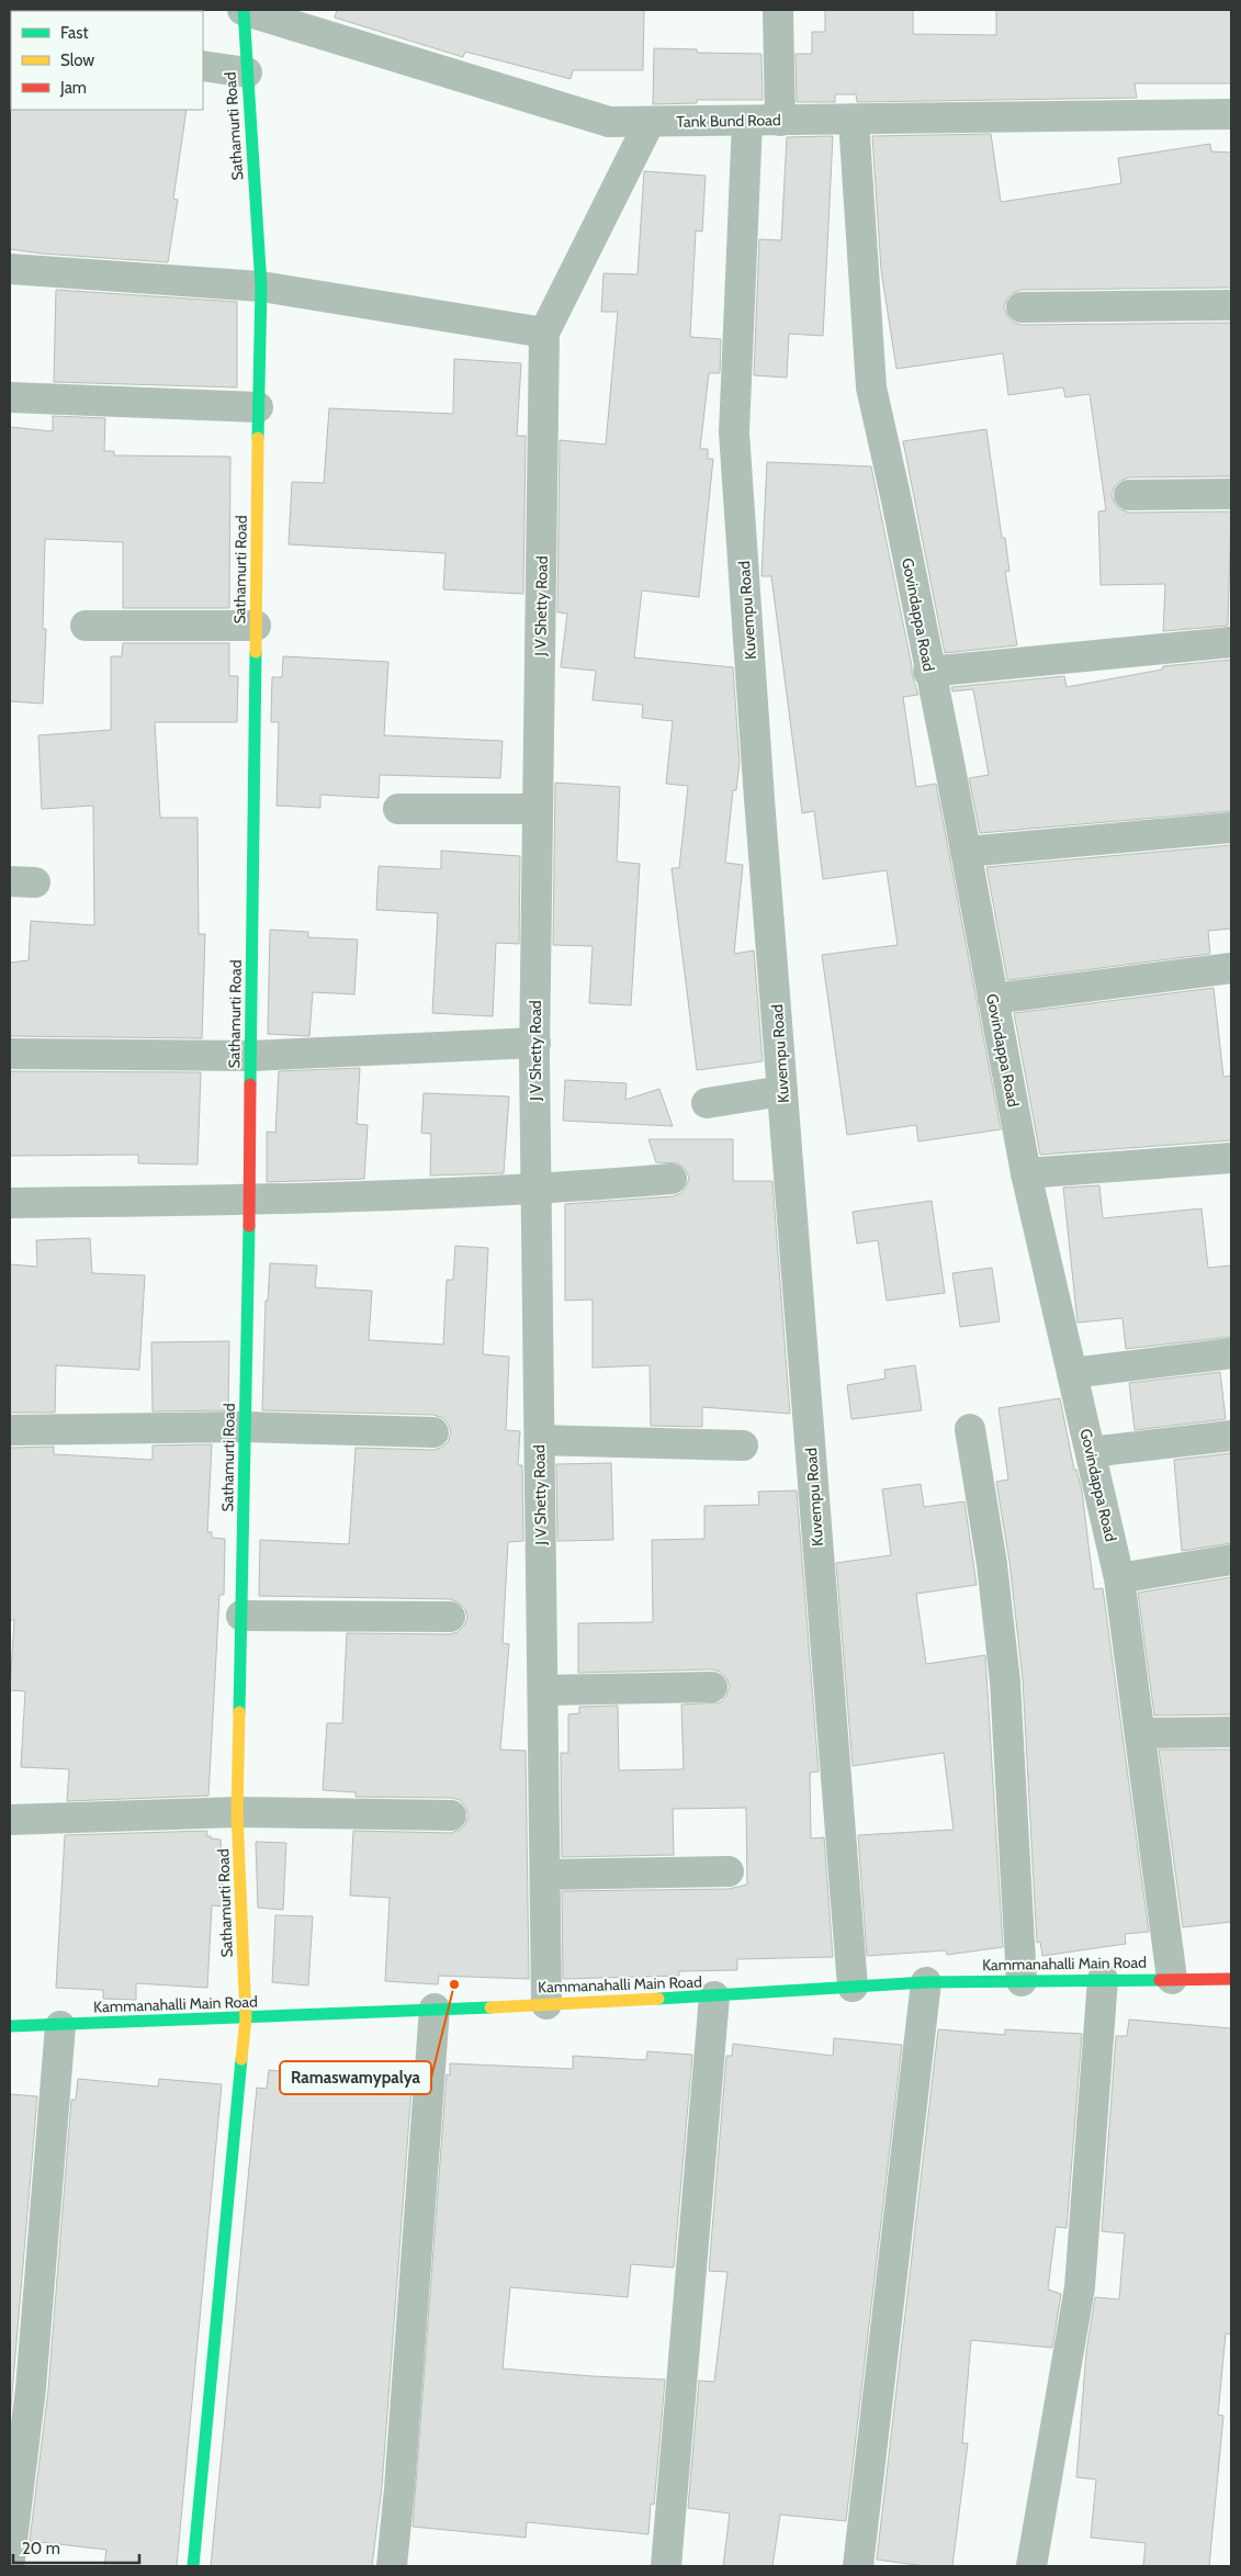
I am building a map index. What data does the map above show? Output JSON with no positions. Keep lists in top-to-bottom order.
{
  "streets": {
    "street": [
      "Tank Bund Road",
      "Sathamurti Road",
      "J V Shetty Road",
      "Kuvempu Road",
      "Govindappa Road",
      "Kammanahalli Main Road"
    ]
  },
  "crossings": [
    ["Tank Bund Road", "Sathamurti Road"],
    ["Tank Bund Road", "J V Shetty Road"],
    ["Tank Bund Road", "Kuvempu Road"],
    ["Tank Bund Road", "Govindappa Road"],
    ["Sathamurti Road", "Kammanahalli Main Road"],
    ["J V Shetty Road", "Kammanahalli Main Road"],
    ["Kuvempu Road", "Kammanahalli Main Road"],
    ["Govindappa Road", "Kammanahalli Main Road"]
  ],
  "places": ["Ramaswamypalya"],
  "legend": ["Fast", "Slow", "Jam"],
  "scale_bar": "20 m"
}
